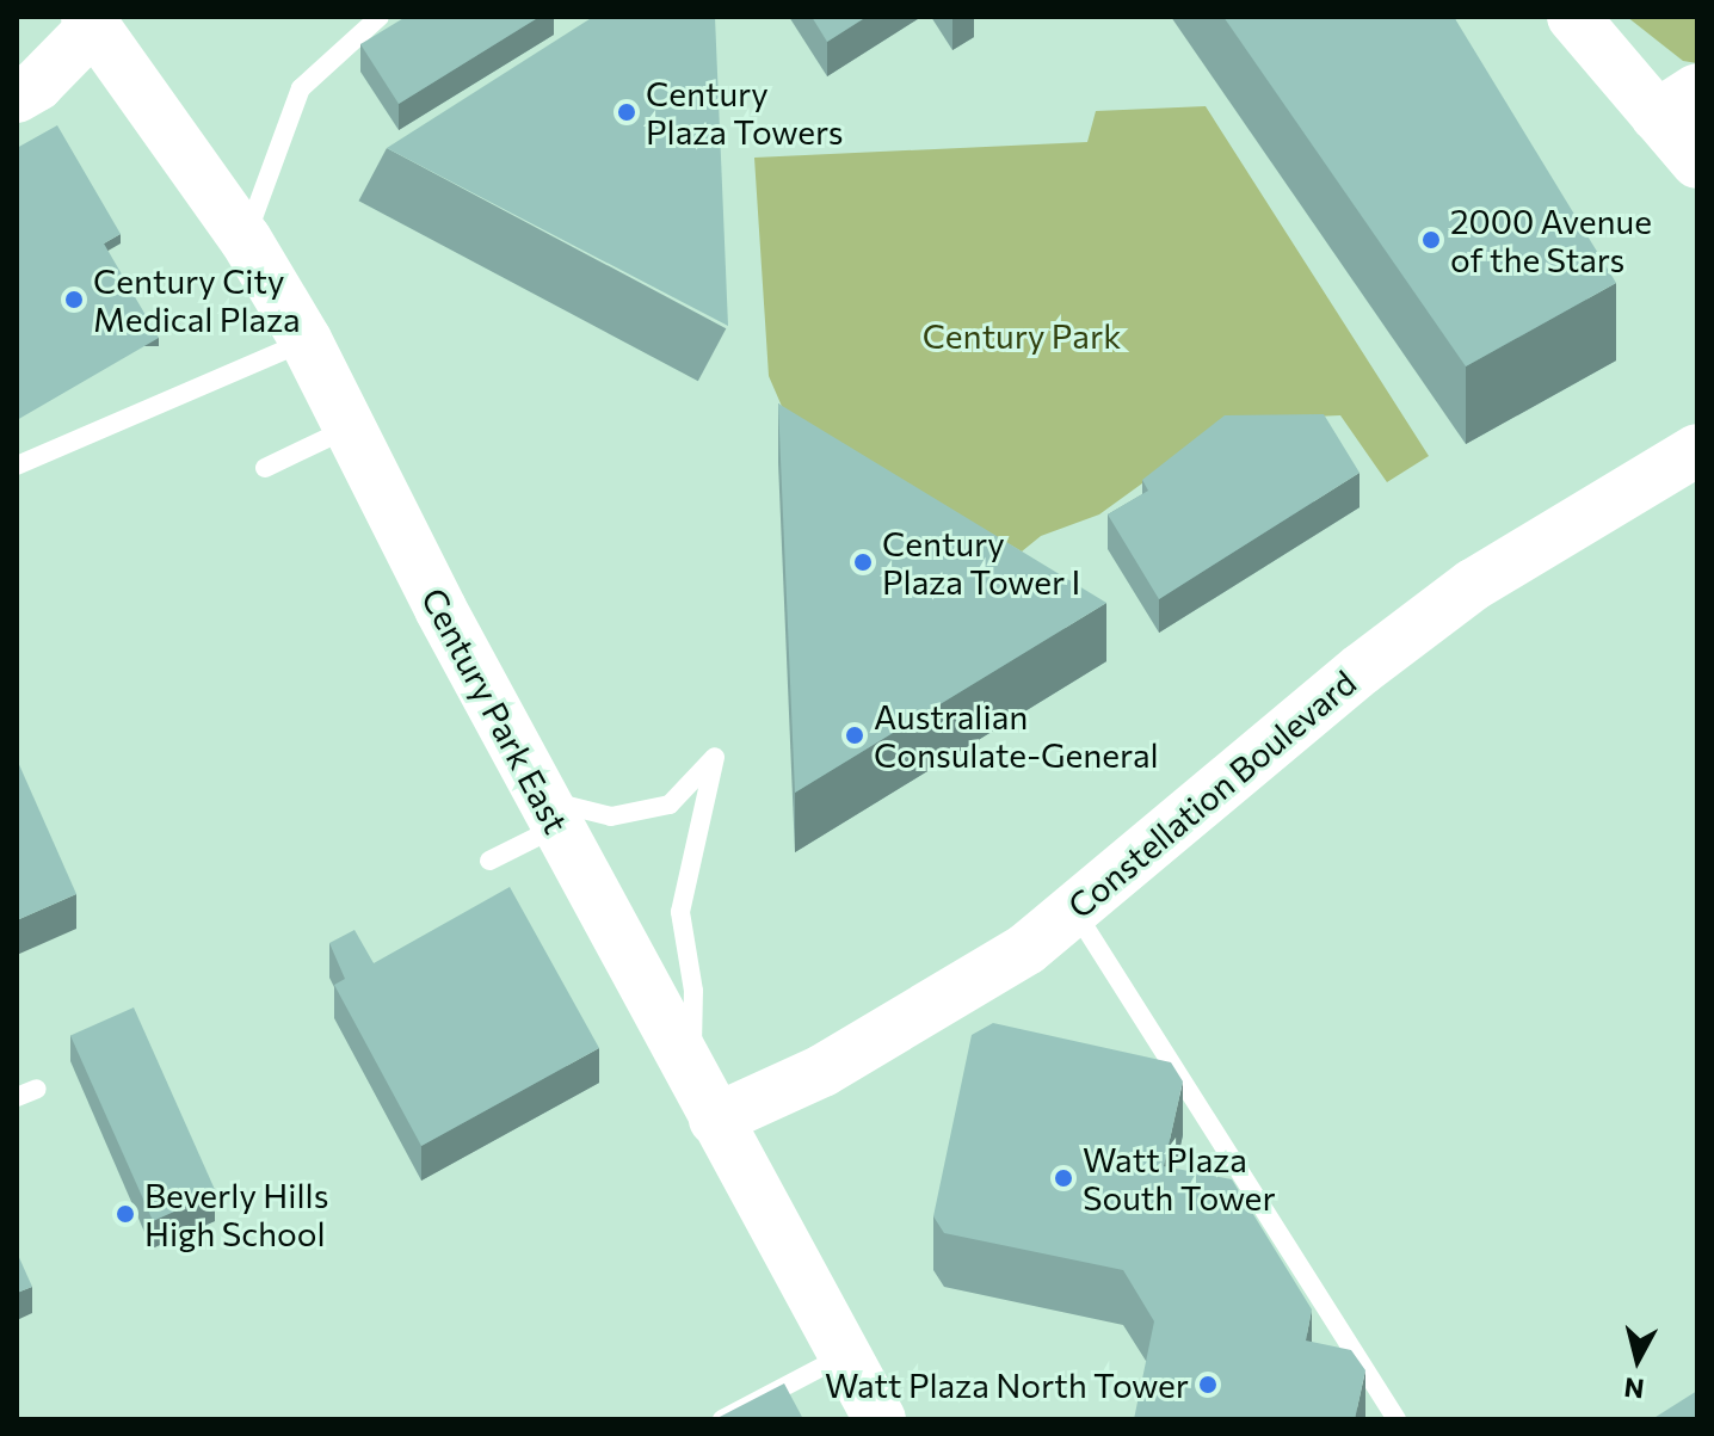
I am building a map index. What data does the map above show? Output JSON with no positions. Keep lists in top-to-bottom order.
{
  "streets": {
    "main road": ["Century Park East", "Constellation Boulevard"]
  },
  "crossings": [
    ["Century Park East", "Constellation Boulevard"]
  ],
  "parks": ["Century Park"],
  "places": [
    "Century Plaza Towers",
    "2000 Avenue of the Stars",
    "Century City Medical Plaza",
    "Century Plaza Tower I",
    "Australian Consulate-General",
    "Watt Plaza South Tower",
    "Beverly Hills High School",
    "Watt Plaza North Tower"
  ],
  "north": "bottom"
}
